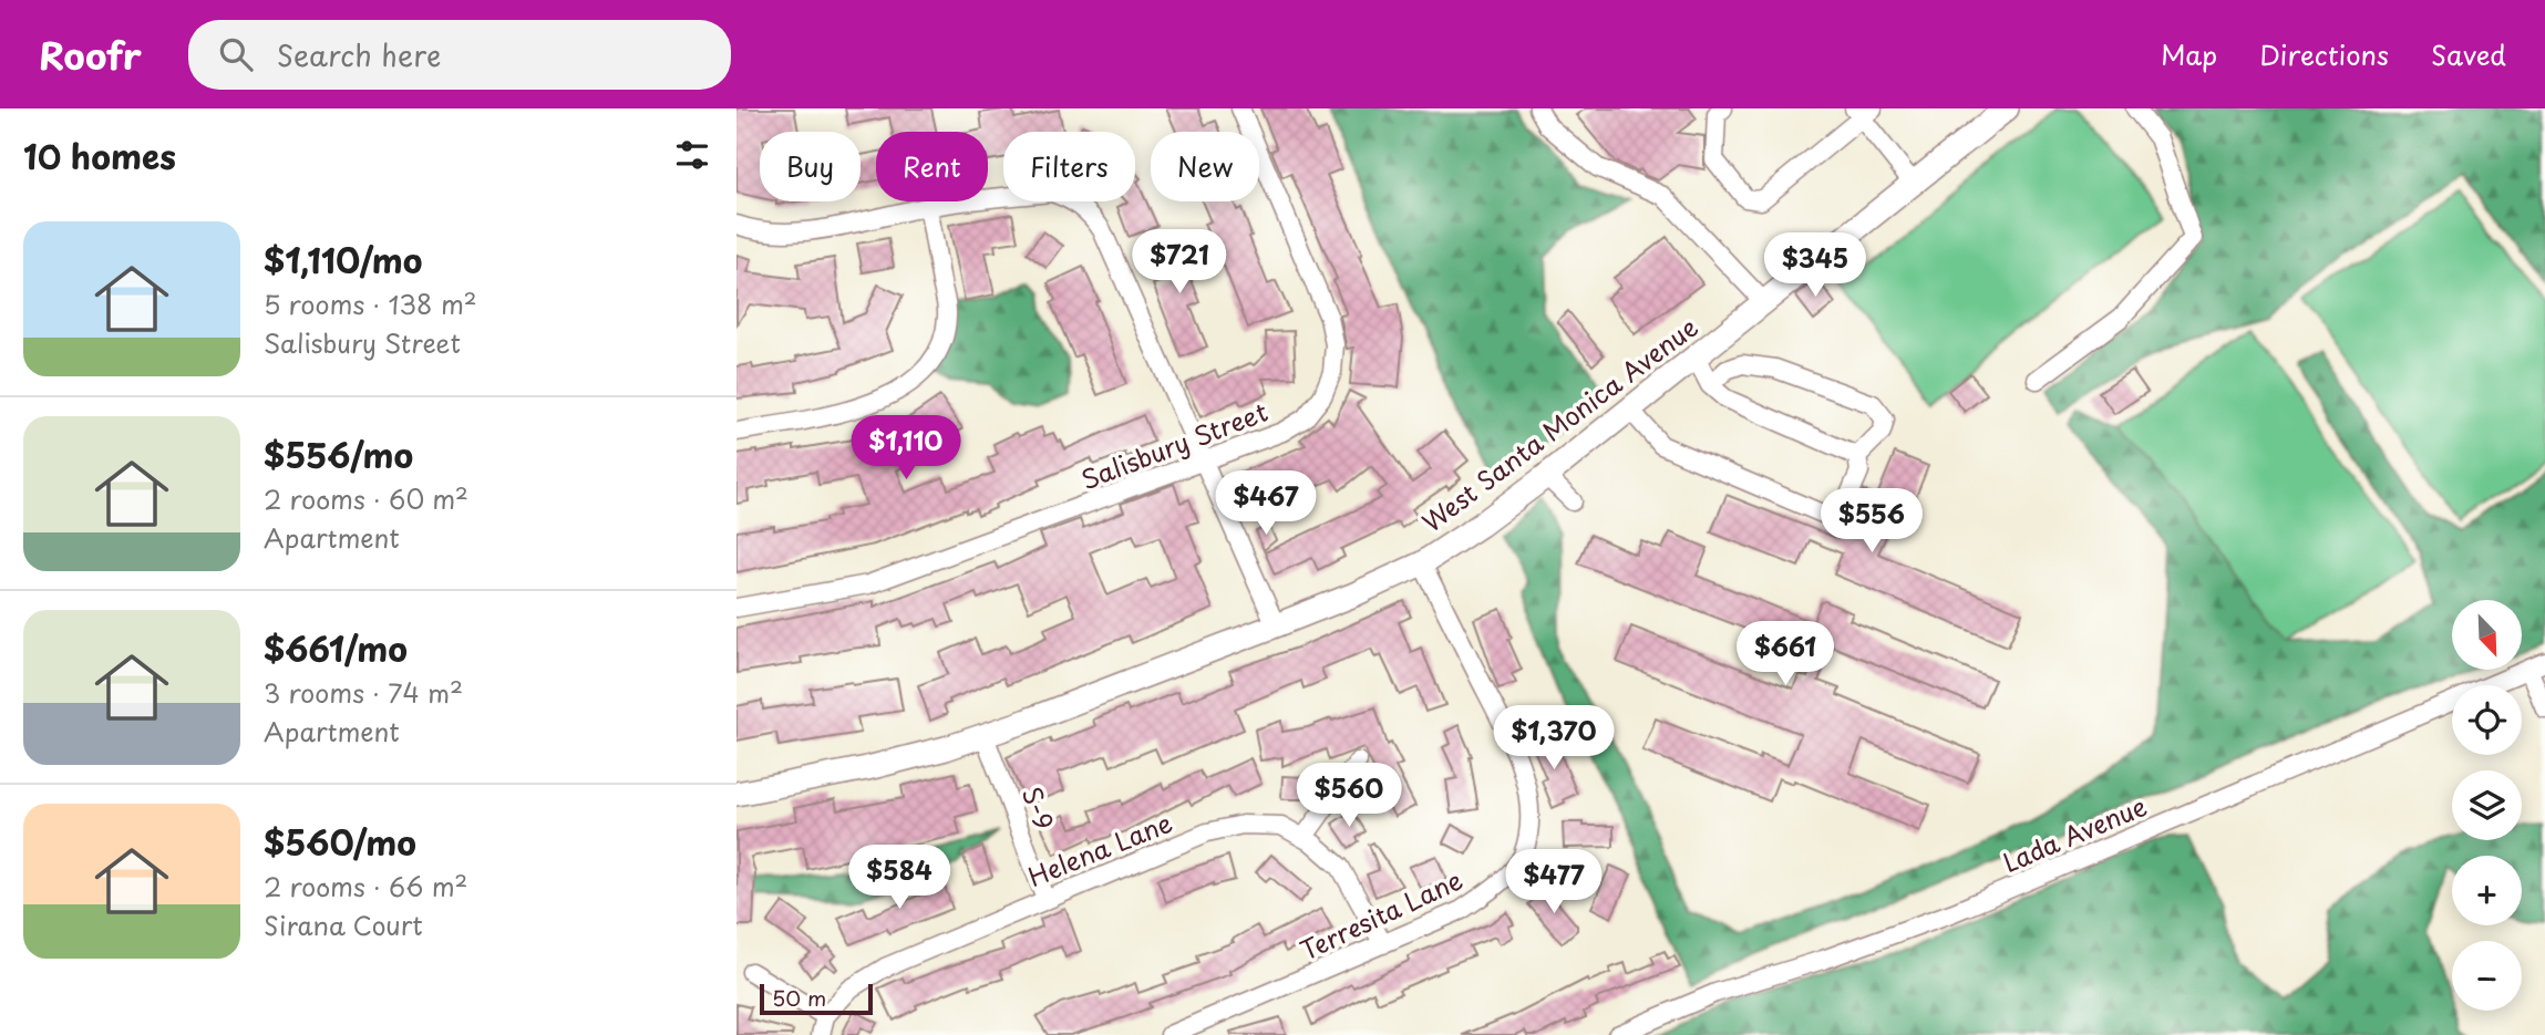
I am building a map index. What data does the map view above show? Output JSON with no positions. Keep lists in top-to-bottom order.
{
  "streets": {
    "main road": ["West Santa Monica Avenue"],
    "street": [
      "Salisbury Street",
      "S-9",
      "Lada Avenue",
      "Helena Lane",
      "Terresita Lane"
    ]
  },
  "crossings": [
    ["West Santa Monica Avenue", "S-9"],
    ["West Santa Monica Avenue", "Terresita Lane"],
    ["S-9", "Helena Lane"],
    ["Helena Lane", "Terresita Lane"]
  ],
  "scale_bar": "50 m",
  "north": "bottom right",
  "page": {
    "header": "Roofr",
    "search": "Search here",
    "nav": ["Map", "Directions", "Saved"],
    "heading": "10 homes",
    "chip": [
      "Buy",
      "Rent",
      "Filters",
      "New"
    ],
    "list": [
      {
        "name": "$1,110/mo",
        "note": "5 rooms · 138 m² · Salisbury Street"
      },
      {
        "name": "$556/mo",
        "note": "2 rooms · 60 m² · Apartment"
      },
      {
        "name": "$661/mo",
        "note": "3 rooms · 74 m² · Apartment"
      },
      {
        "name": "$560/mo",
        "note": "2 rooms · 66 m² · Sirana Court"
      }
    ],
    "price": [
      "$721",
      "$345",
      "$1,110",
      "$467",
      "$556",
      "$661",
      "$1,370",
      "$560",
      "$584",
      "$477"
    ],
    "map_buttons": ["+", "−"],
    "scale": "50 m"
  }
}
